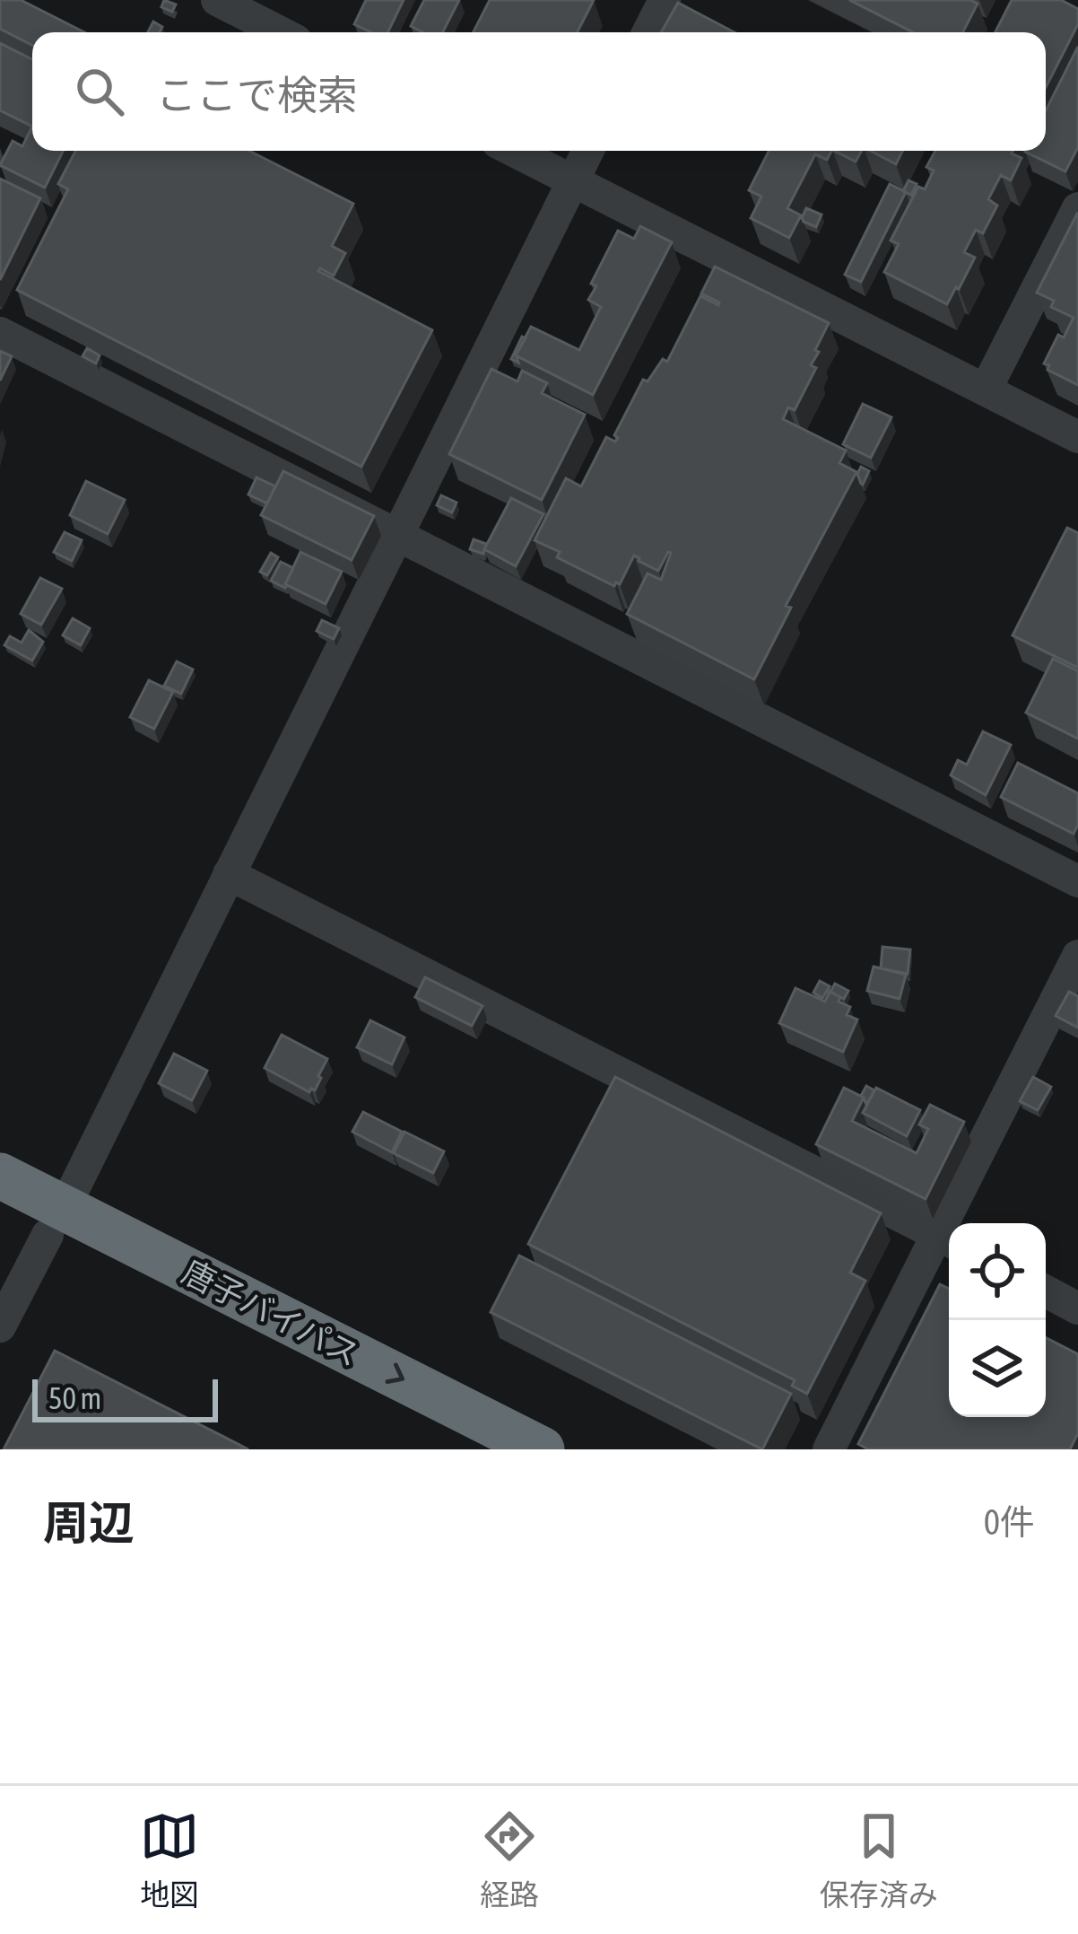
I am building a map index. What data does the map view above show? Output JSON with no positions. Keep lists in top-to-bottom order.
{
  "streets": {
    "highway": ["唐子バイパス"]
  },
  "scale_bar": "50 m",
  "page": {
    "search": "ここで検索",
    "scale": "50 m",
    "heading": ["周辺", "0件"],
    "nav": ["地図", "経路", "保存済み"]
  }
}
